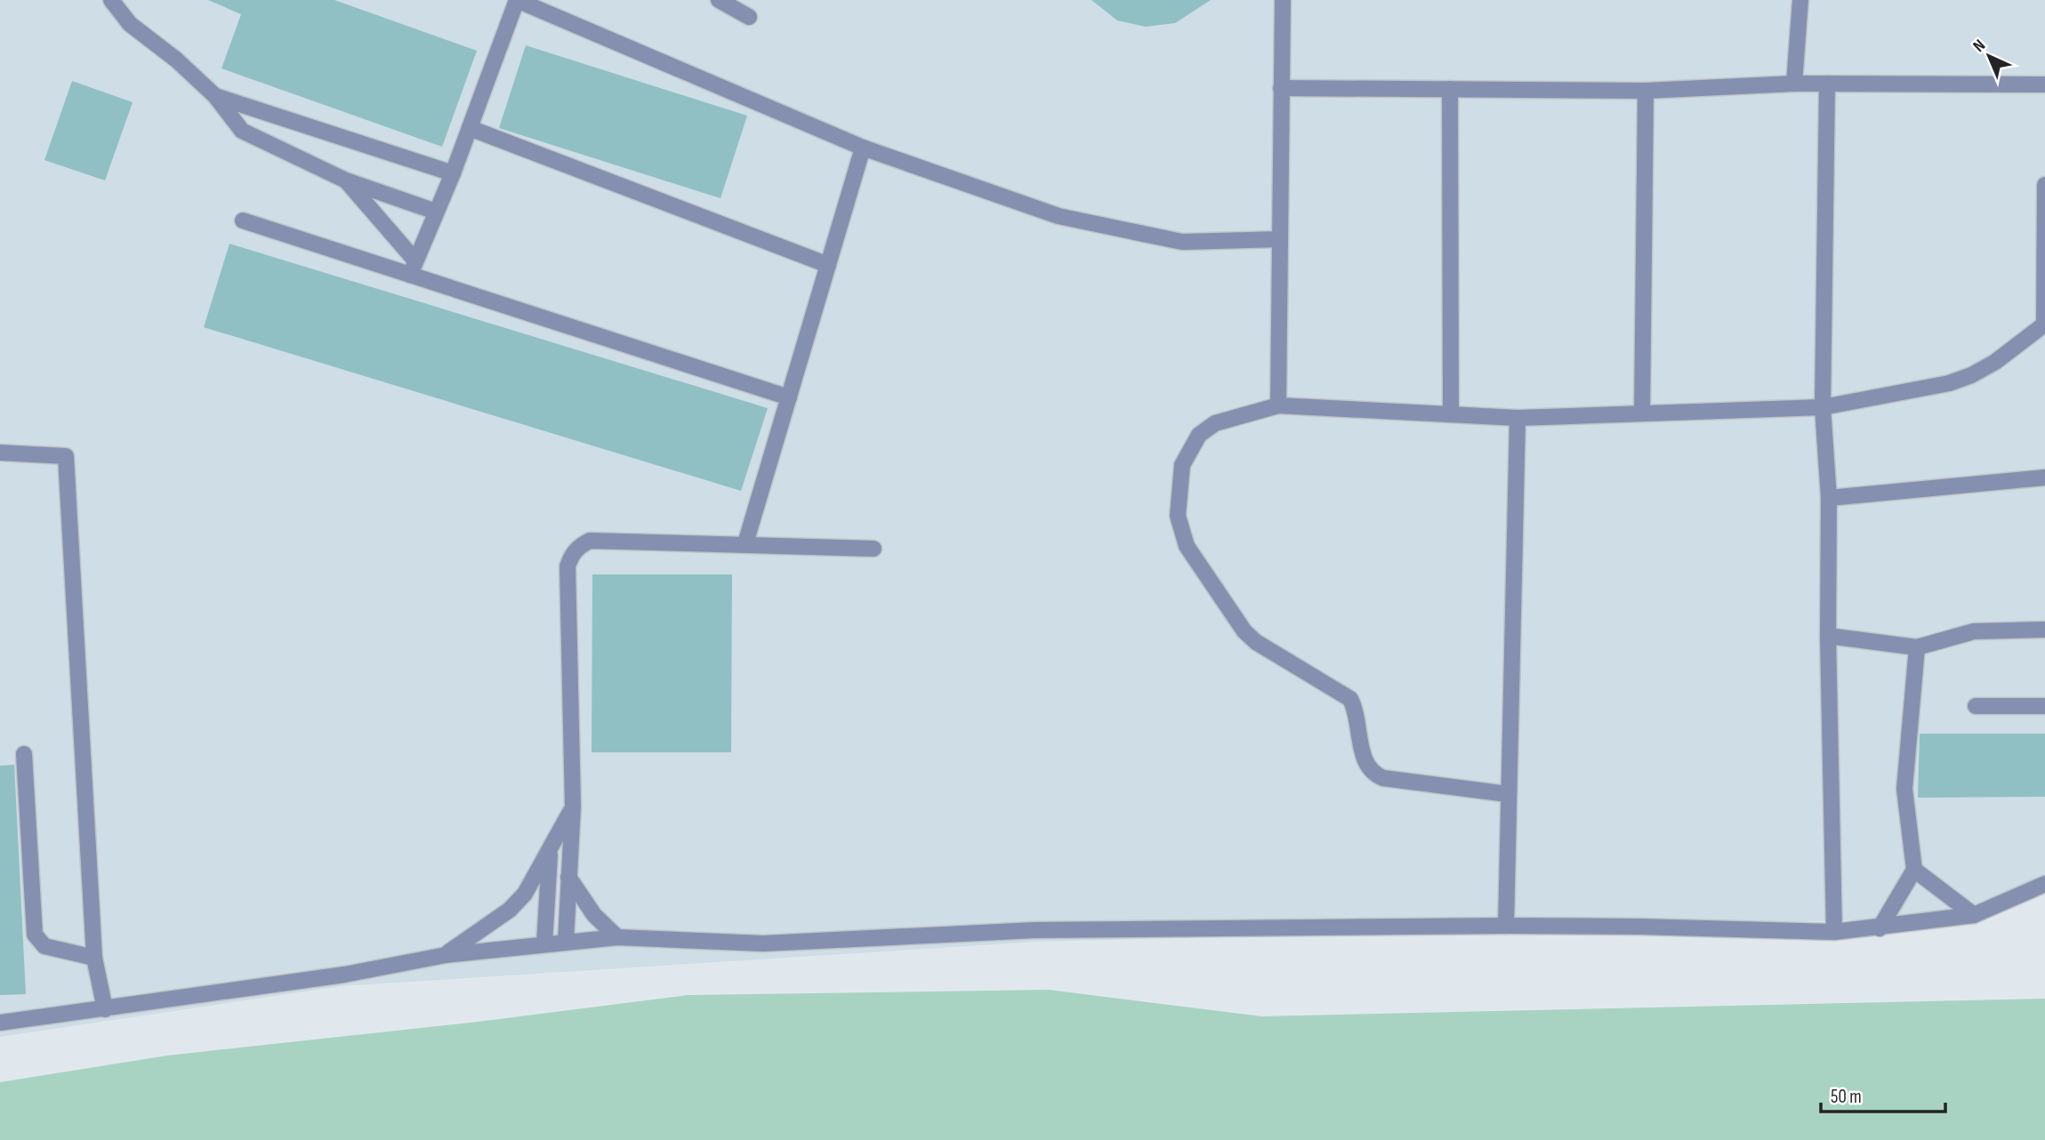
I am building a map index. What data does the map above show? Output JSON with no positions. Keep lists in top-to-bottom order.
{
  "scale_bar": "50 m",
  "north": "top left"
}
